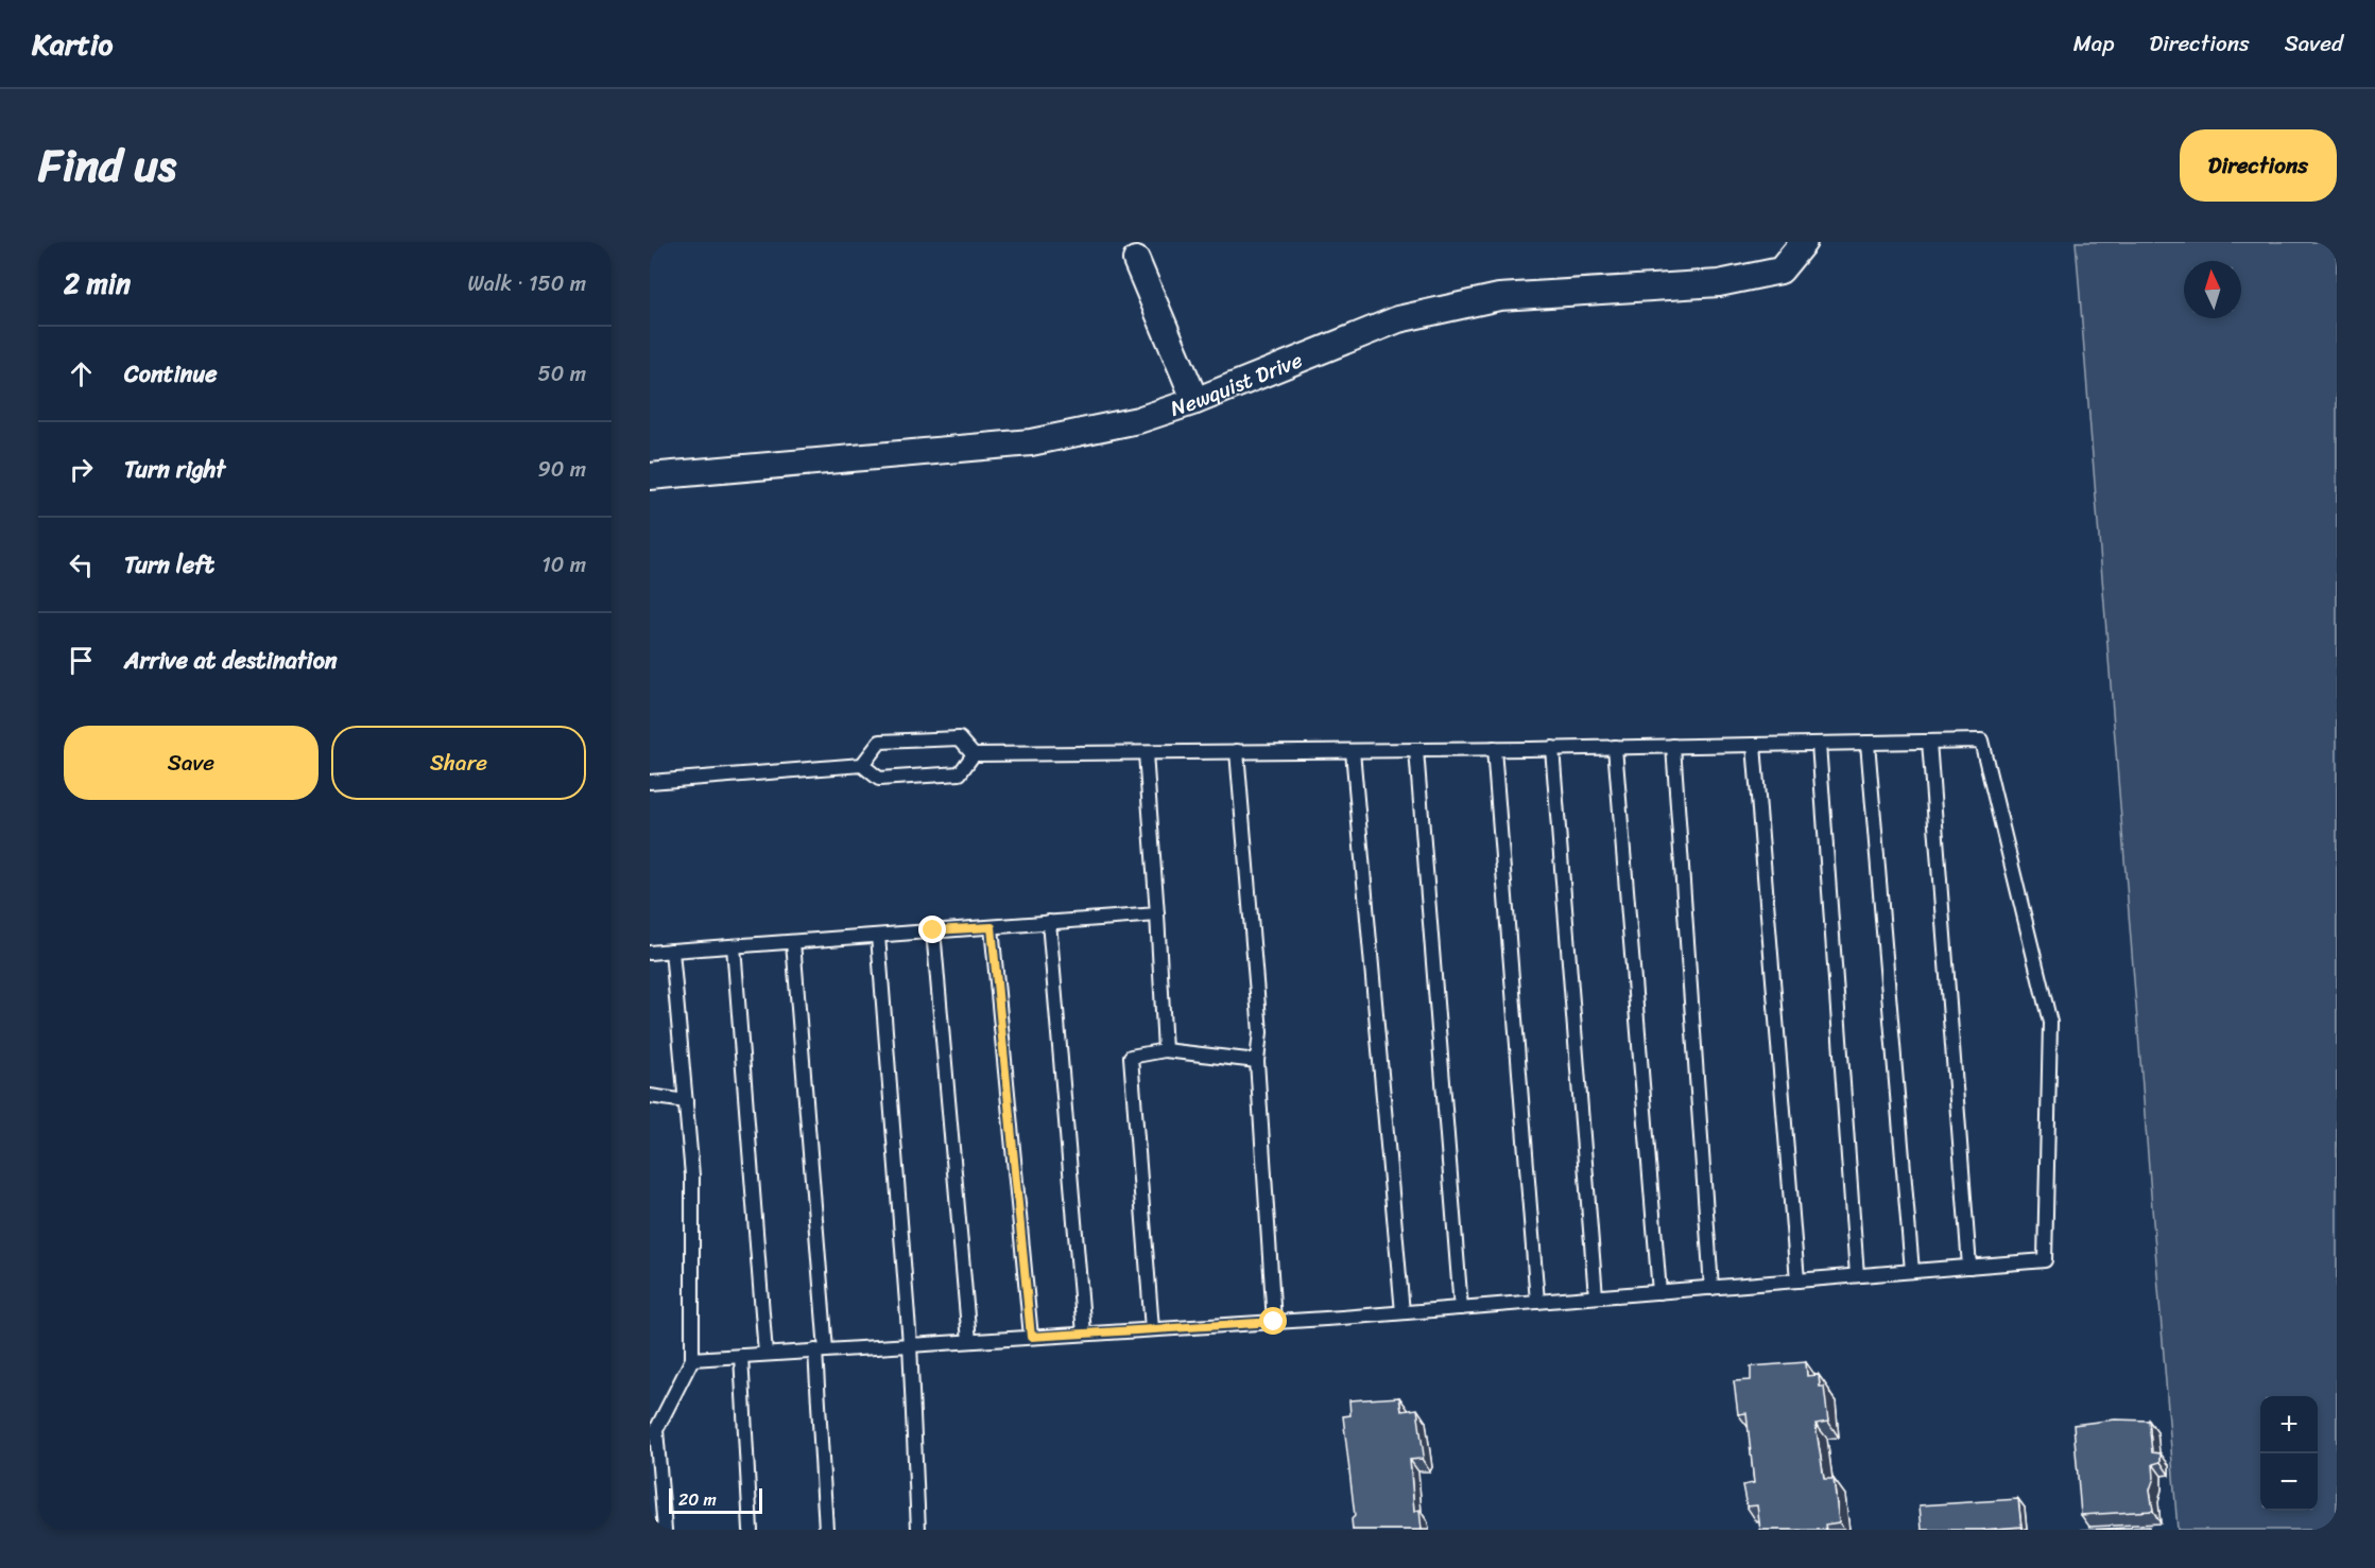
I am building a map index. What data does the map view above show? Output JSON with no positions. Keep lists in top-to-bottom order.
{
  "streets": {
    "street": ["Newquist Drive"]
  },
  "scale_bar": "20 m",
  "north": "top",
  "page": {
    "header": "Kartio",
    "nav": ["Map", "Directions", "Saved"],
    "title": "Find us",
    "buttons": [
      "Directions",
      ["Save", "Share"]
    ],
    "heading": ["2 min", "Walk · 150 m"],
    "list": [
      ["Continue", "50 m"],
      ["Turn right", "90 m"],
      ["Turn left", "10 m"],
      "Arrive at destination"
    ],
    "map_buttons": ["+", "−"],
    "scale": "20 m"
  }
}
